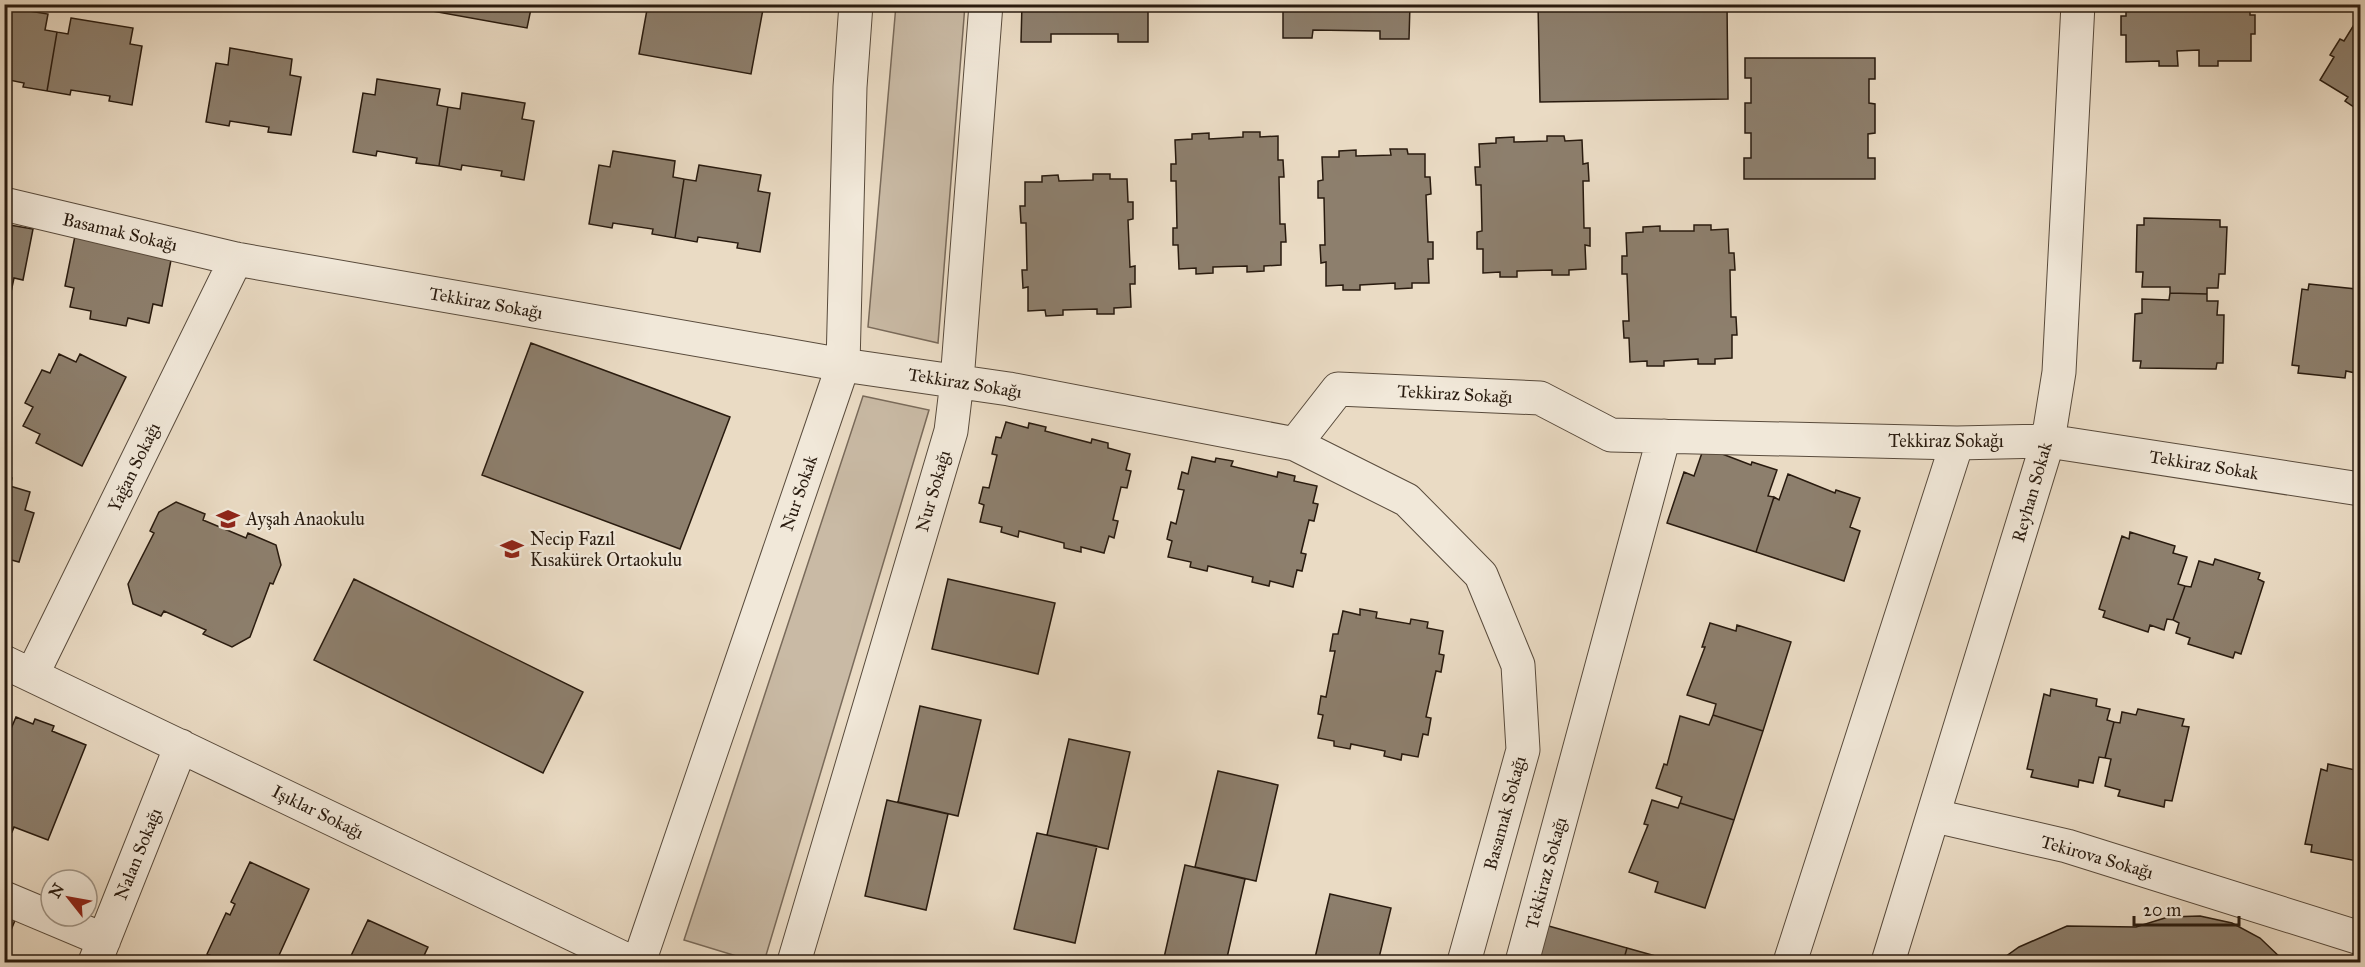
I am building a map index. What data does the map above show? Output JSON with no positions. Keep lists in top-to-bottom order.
{
  "streets": {
    "street": [
      "Basamak Sokağı",
      "Tekkiraz Sokağı",
      "Tekkiraz Sokak",
      "Yağan Sokağı",
      "Nur Sokağı",
      "Reyhan Sokak",
      "Nur Sokak",
      "Işıklar Sokağı",
      "Nalan Sokağı",
      "Tekirova Sokağı"
    ]
  },
  "crossings": [
    ["Basamak Sokağı", "Tekkiraz Sokağı"],
    ["Basamak Sokağı", "Yağan Sokağı"],
    ["Tekkiraz Sokağı", "Tekkiraz Sokak"],
    ["Tekkiraz Sokağı", "Yağan Sokağı"],
    ["Tekkiraz Sokağı", "Nur Sokağı"],
    ["Tekkiraz Sokağı", "Reyhan Sokak"],
    ["Tekkiraz Sokağı", "Nur Sokak"],
    ["Tekkiraz Sokak", "Reyhan Sokak"],
    ["Yağan Sokağı", "Işıklar Sokağı"],
    ["Reyhan Sokak", "Tekirova Sokağı"],
    ["Işıklar Sokağı", "Nalan Sokağı"]
  ],
  "places": {
    "school or university": ["Ayşah Anaokulu", "Necip Fazıl Kısakürek Ortaokulu"]
  },
  "scale_bar": "20 m",
  "north": "top left"
}
